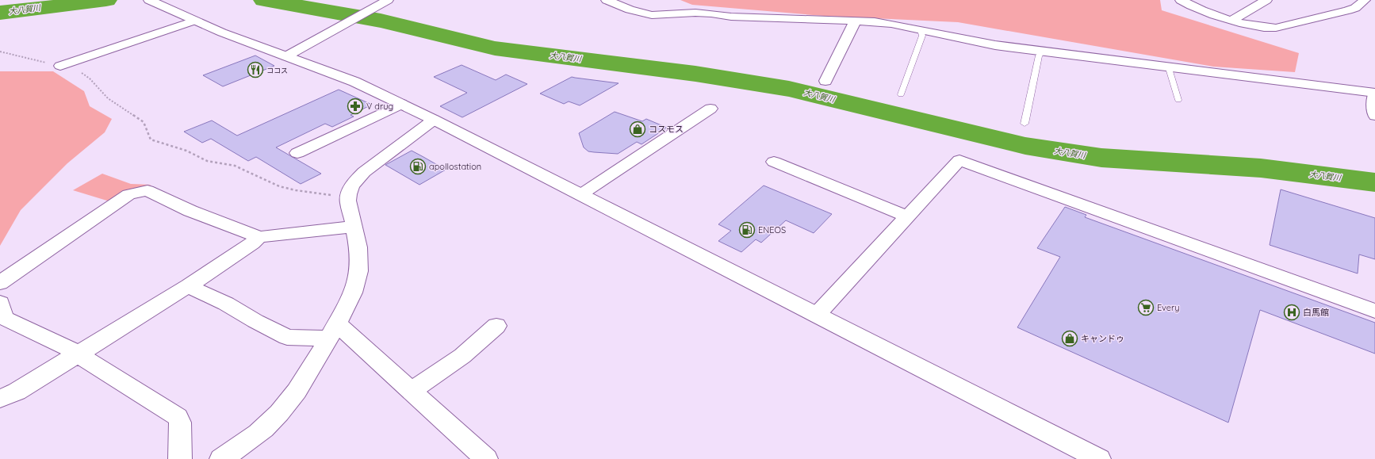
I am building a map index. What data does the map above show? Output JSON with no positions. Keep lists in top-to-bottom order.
{
  "water": ["大八賀川"],
  "places": {
    "restaurant": ["ココス"],
    "pharmacy": ["V drug"],
    "shop": ["コスモス", "キャンドゥ"],
    "fuel station": ["apollostation", "ENEOS"],
    "supermarket": ["Every"],
    "hospital": ["白馬館"]
  }
}
